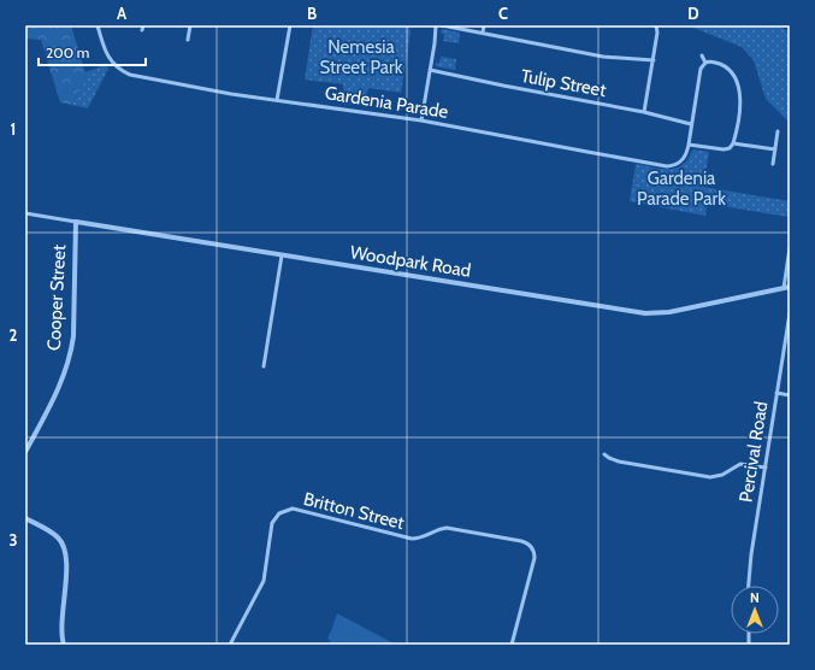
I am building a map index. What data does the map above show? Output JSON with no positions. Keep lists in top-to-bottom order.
{
  "streets": {
    "street": [
      "Tulip Street",
      "Gardenia Parade",
      "Woodpark Road",
      "Cooper Street",
      "Percival Road",
      "Britton Street"
    ]
  },
  "crossings": [
    ["Tulip Street", "Gardenia Parade"],
    ["Woodpark Road", "Cooper Street"]
  ],
  "parks": ["Nemesia Street Park", "Gardenia Parade Park"],
  "scale_bar": "200 m",
  "north": "top",
  "grid": {
    "columns": [
      "A",
      "B",
      "C",
      "D"
    ],
    "rows": ["1", "2", "3"]
  }
}
